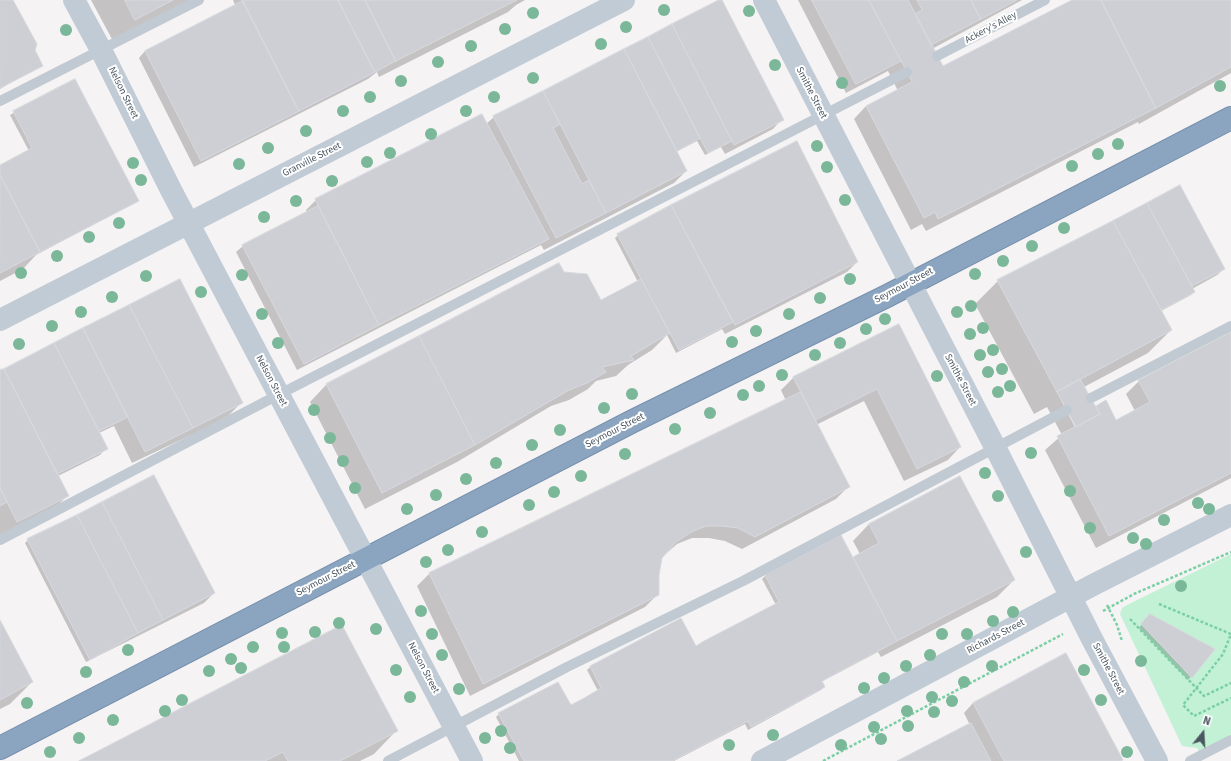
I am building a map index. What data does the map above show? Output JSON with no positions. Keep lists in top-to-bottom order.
{
  "streets": {
    "highway": ["Seymour Street"],
    "main road": [
      "Nelson Street",
      "Smithe Street",
      "Granville Street",
      "Richards Street"
    ],
    "lane": ["Ackery's Alley"]
  },
  "crossings": [
    ["Nelson Street", "Granville Street"],
    ["Nelson Street", "Seymour Street"],
    ["Smithe Street", "Seymour Street"],
    ["Smithe Street", "Richards Street"]
  ],
  "north": "top"
}
